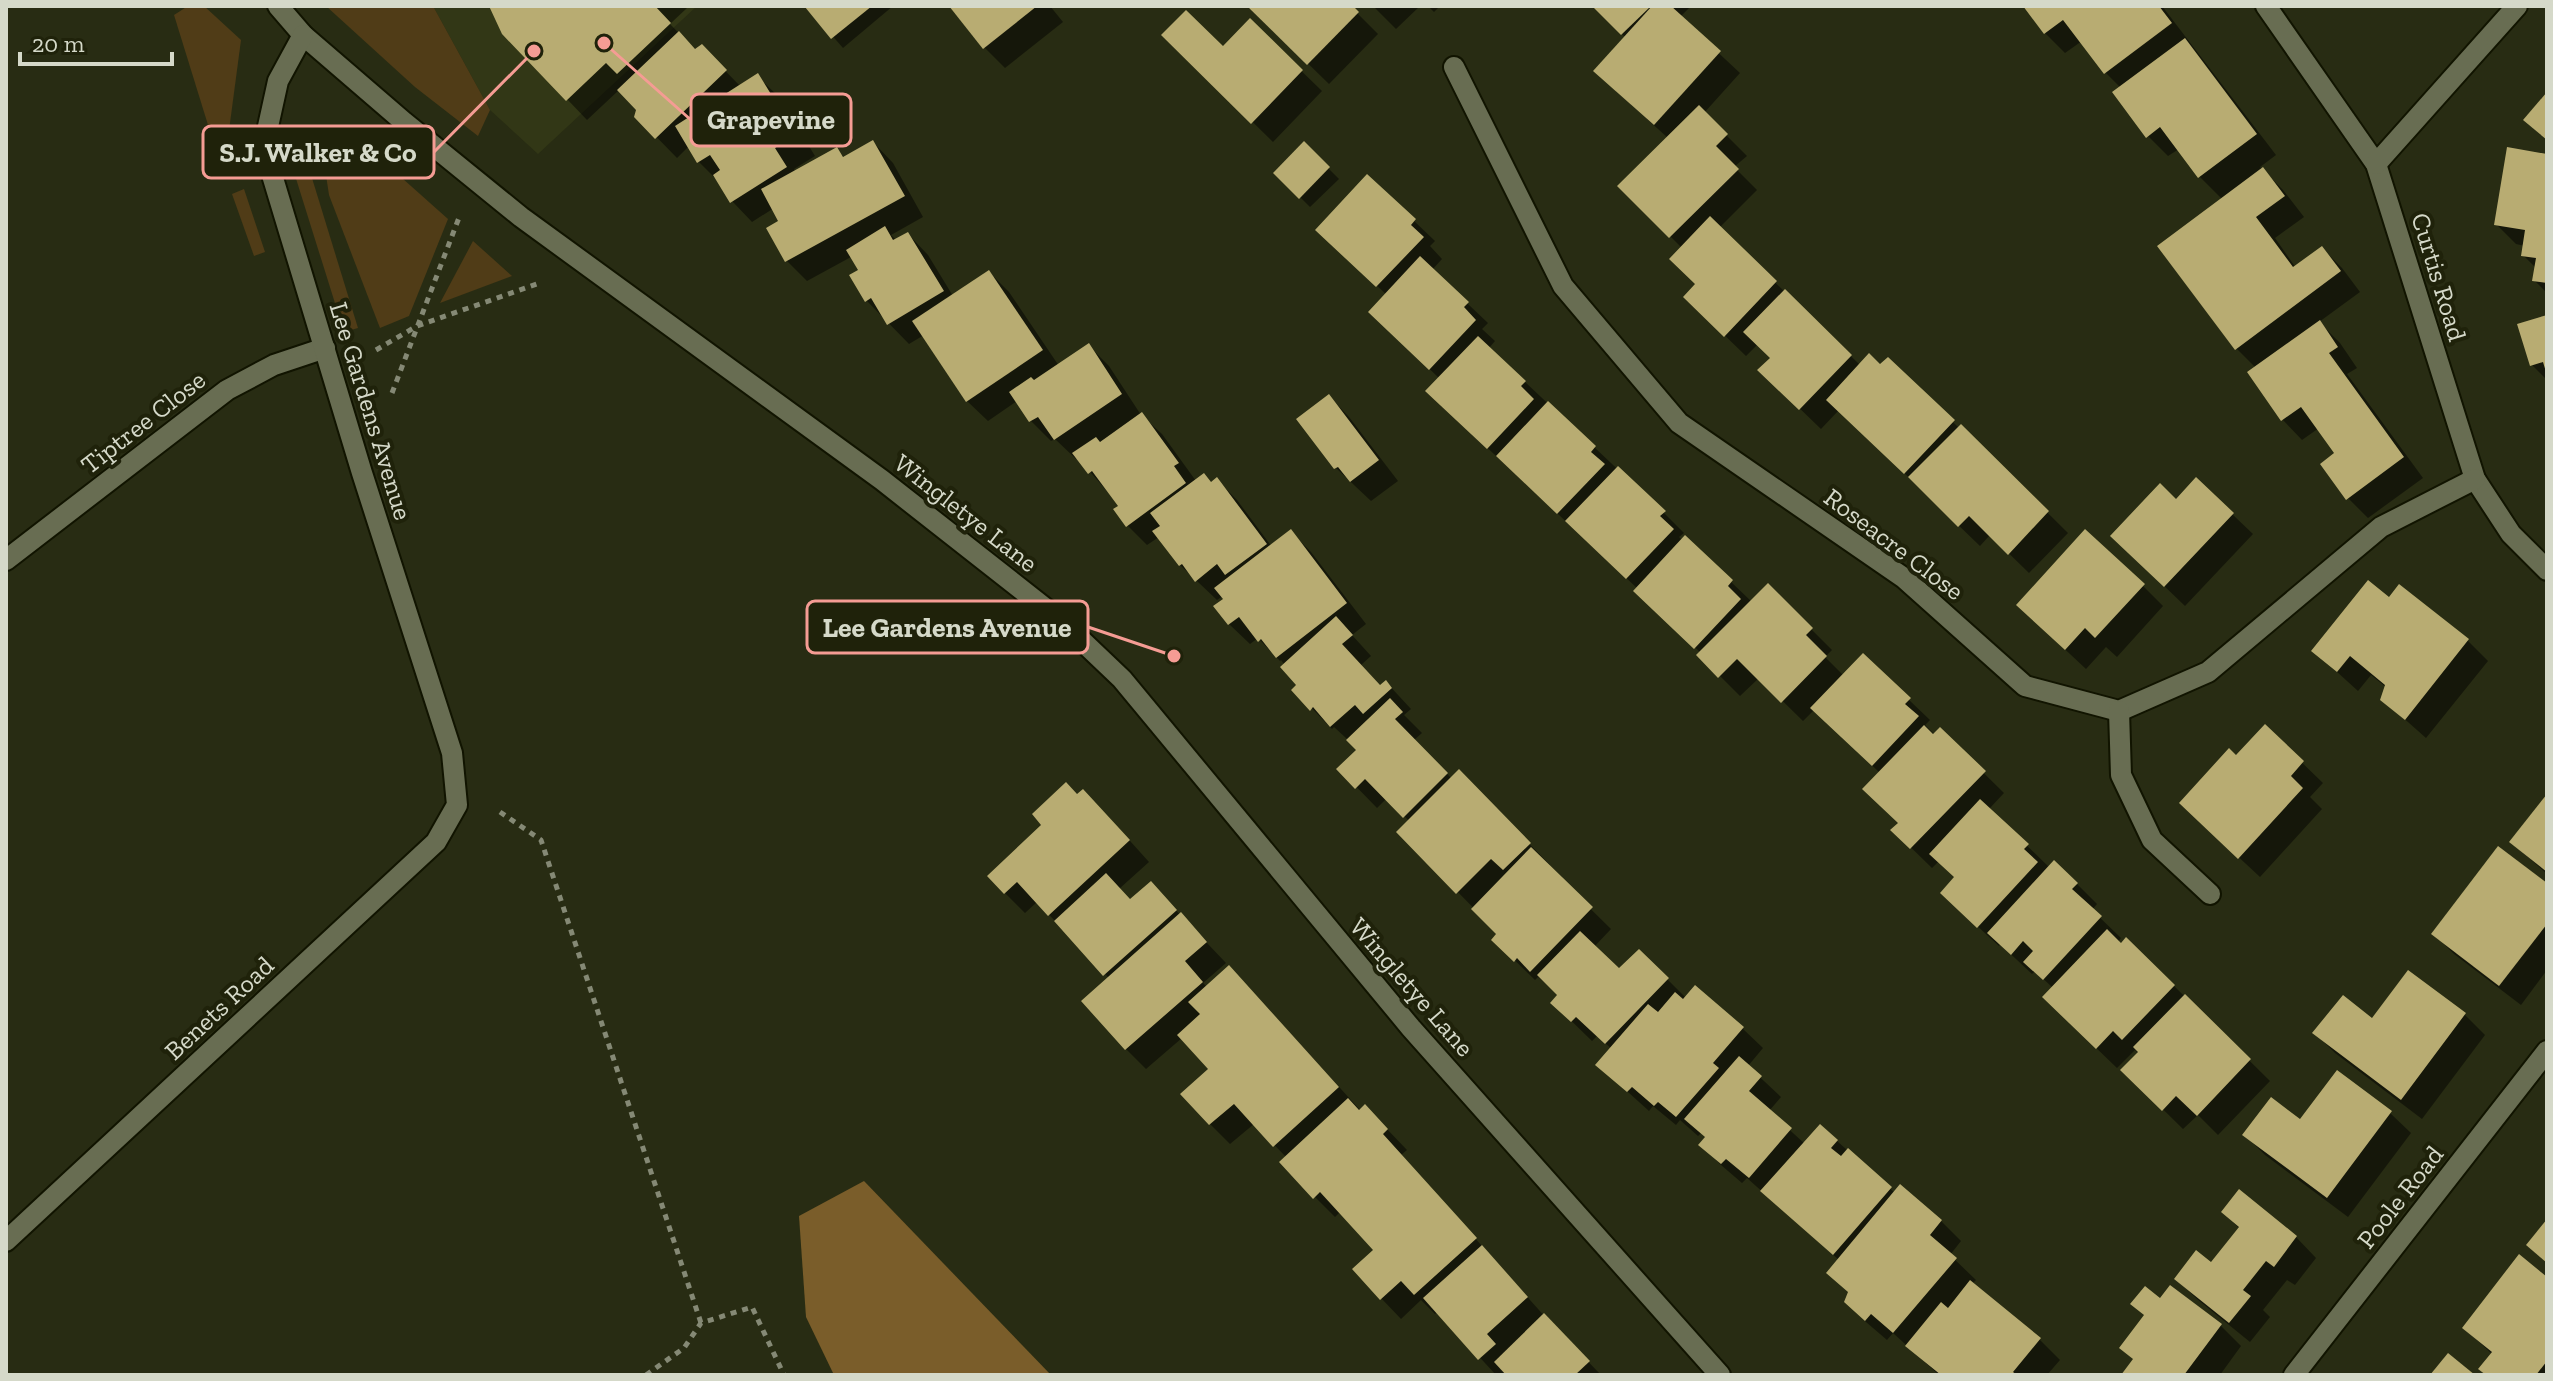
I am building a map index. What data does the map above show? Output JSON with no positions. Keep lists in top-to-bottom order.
{
  "streets": {
    "street": [
      "Curtis Road",
      "Lee Gardens Avenue",
      "Tiptree Close",
      "Wingletye Lane",
      "Roseacre Close",
      "Benets Road",
      "Poole Road"
    ]
  },
  "crossings": [
    ["Lee Gardens Avenue", "Tiptree Close"],
    ["Lee Gardens Avenue", "Wingletye Lane"],
    ["Lee Gardens Avenue", "Benets Road"]
  ],
  "places": ["Grapevine", "S.J. Walker & Co", "Lee Gardens Avenue"],
  "scale_bar": "20 m"
}
